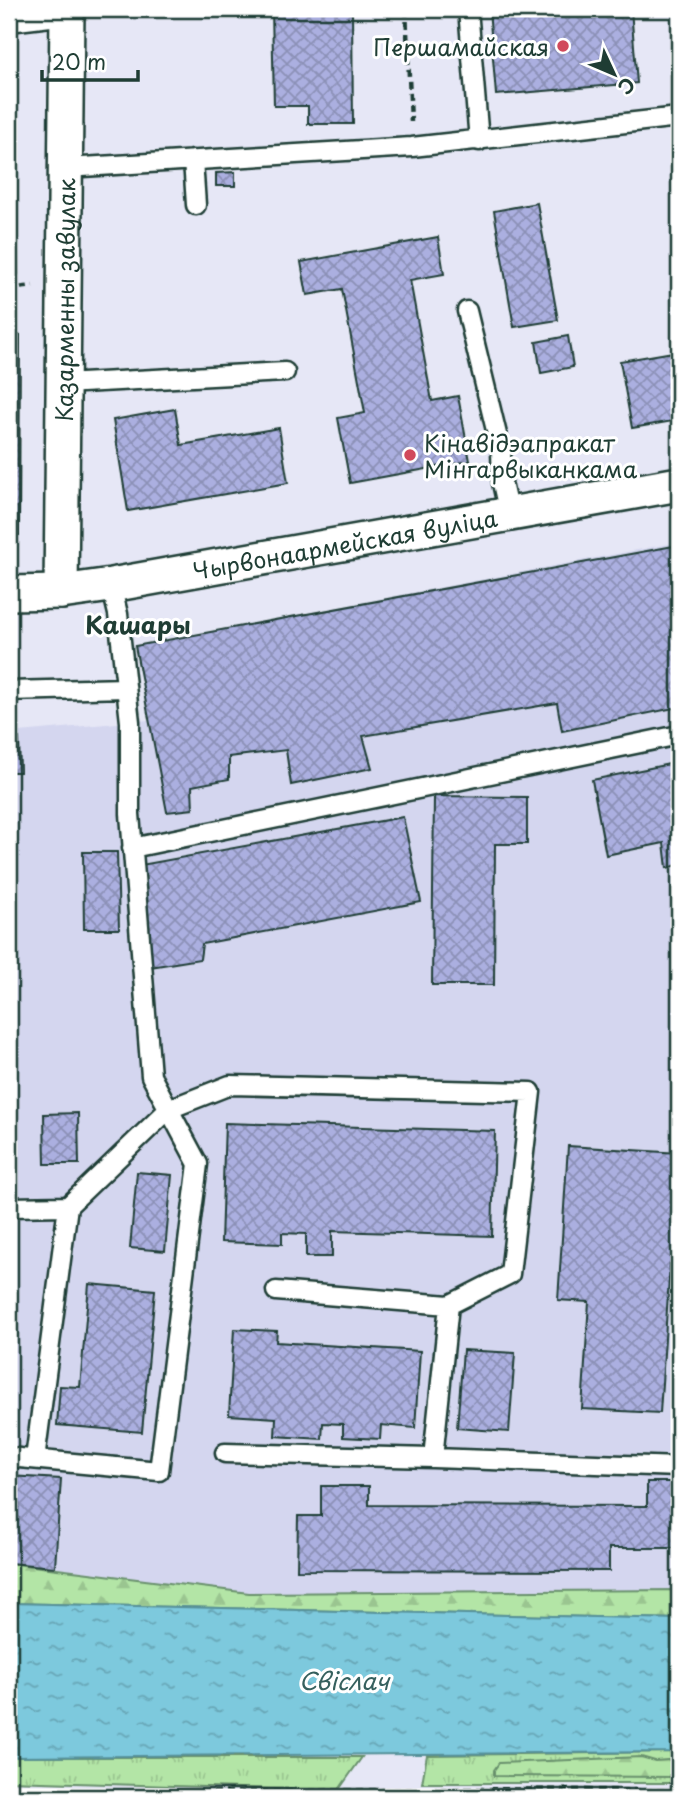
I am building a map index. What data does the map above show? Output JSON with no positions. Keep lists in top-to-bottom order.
{
  "streets": {
    "street": ["Казарменны завулак", "Чырвонаармейская вуліца"]
  },
  "crossings": [
    ["Казарменны завулак", "Чырвонаармейская вуліца"]
  ],
  "districts": ["Кашары"],
  "water": ["Свіслач"],
  "places": ["Першамайская", "Кінавідэапракат Мінгарвыканкама"],
  "scale_bar": "20 m",
  "north": "bottom right"
}
